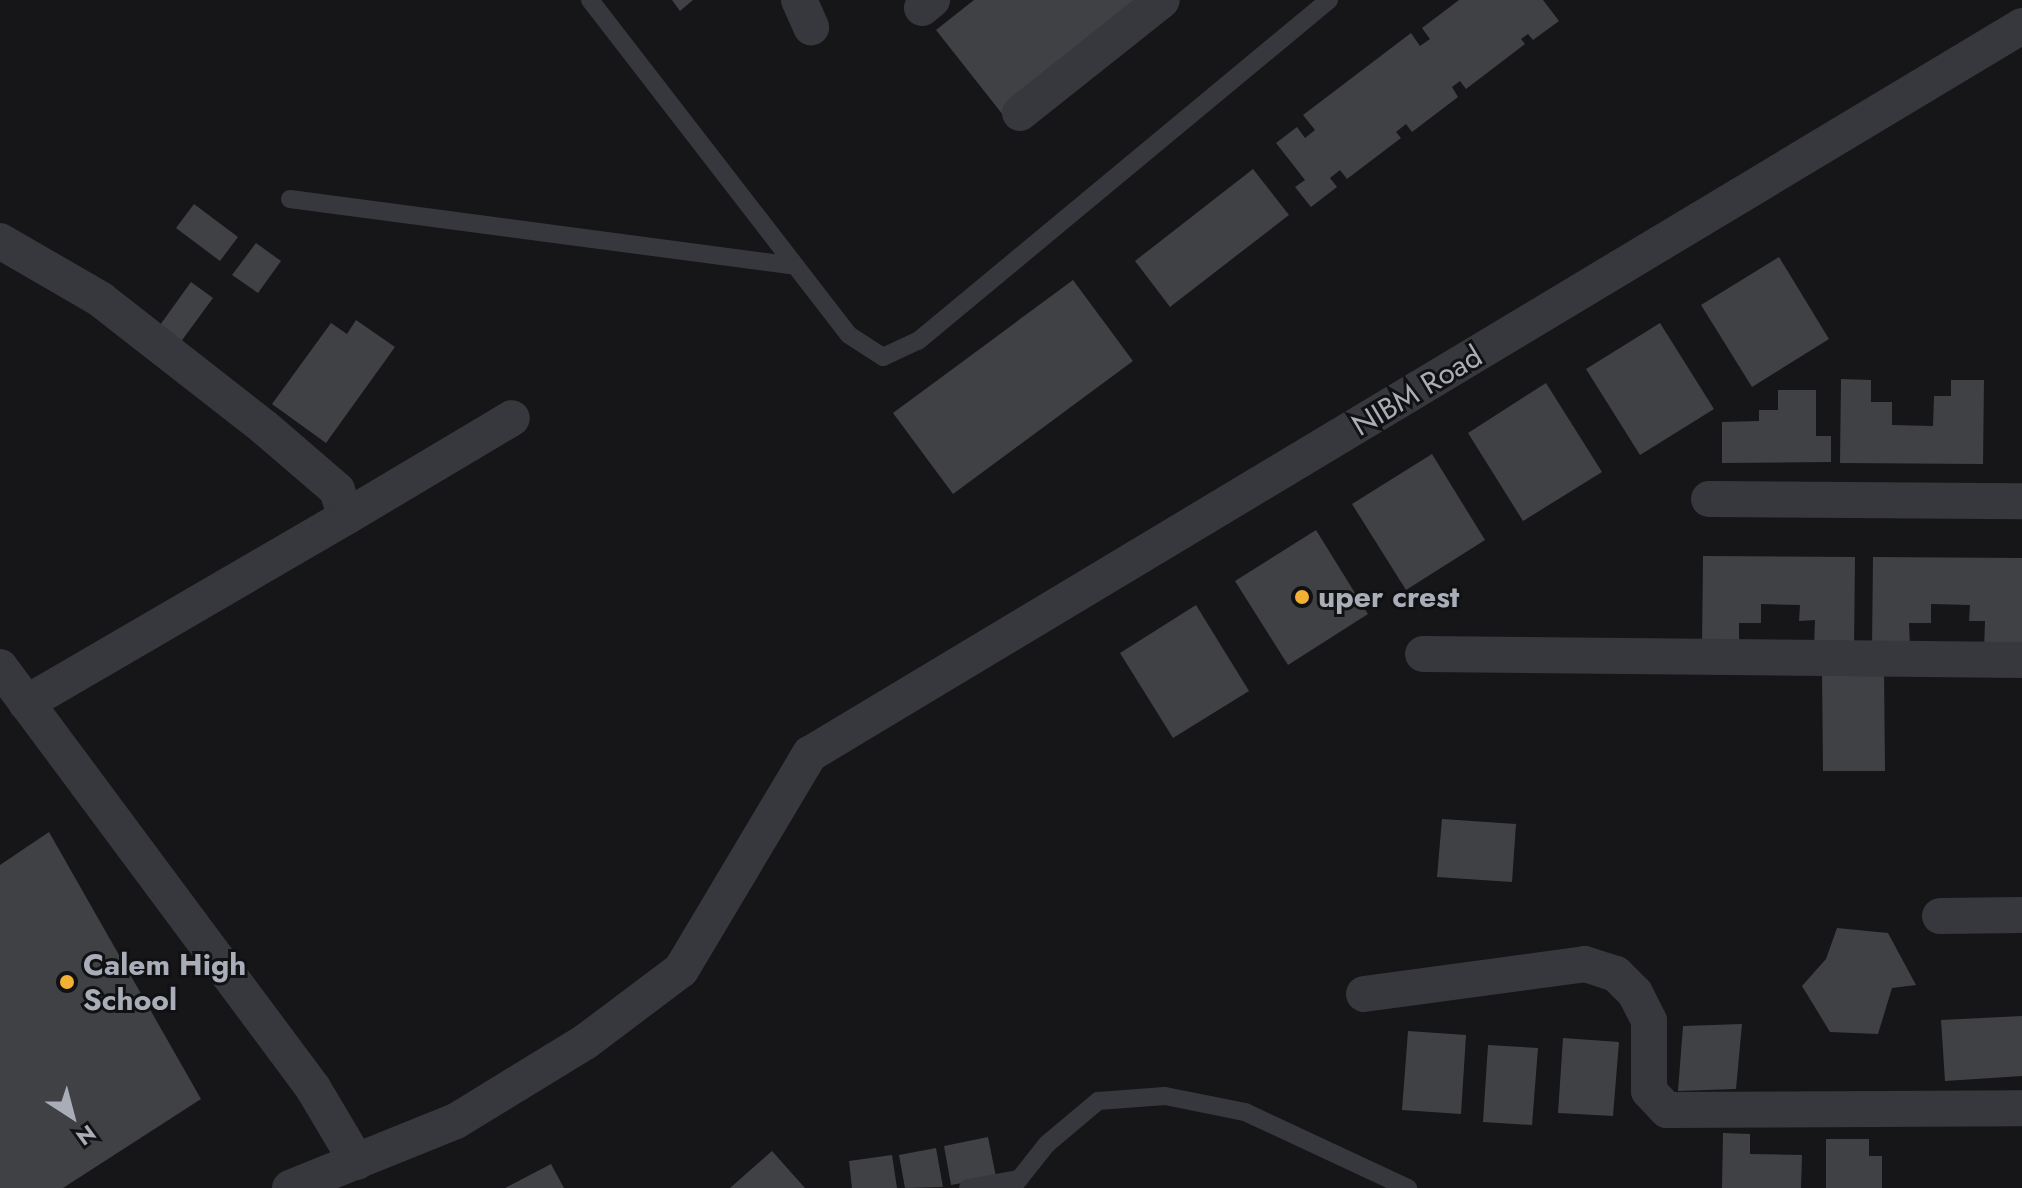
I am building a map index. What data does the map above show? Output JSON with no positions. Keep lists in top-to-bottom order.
{
  "streets": {
    "street": ["NIBM Road"]
  },
  "places": ["uper crest", "Calem High School"],
  "north": "bottom right"
}
